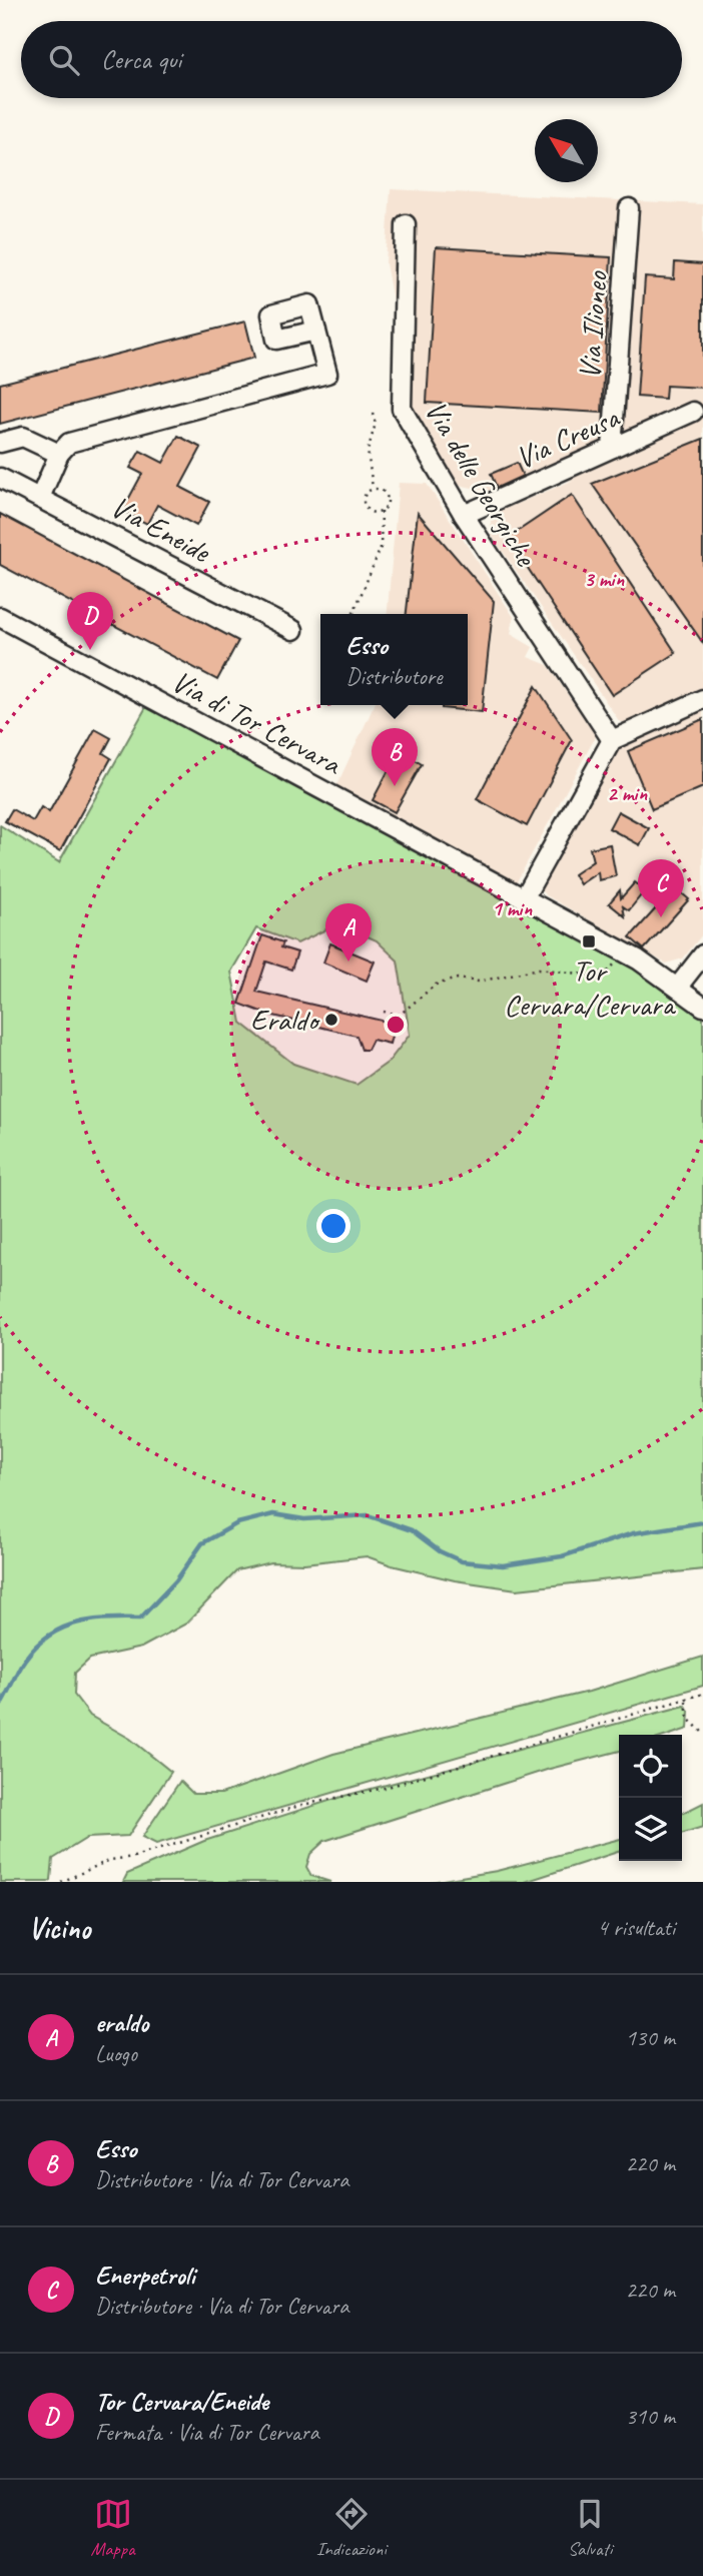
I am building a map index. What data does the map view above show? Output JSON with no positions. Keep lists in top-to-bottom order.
{
  "streets": {
    "street": [
      "Via Ilioneo",
      "Via Creusa",
      "Via delle Georgiche",
      "Via Eneide",
      "Via di Tor Cervara"
    ]
  },
  "crossings": [
    ["Via Ilioneo", "Via Creusa"],
    ["Via Creusa", "Via delle Georgiche"]
  ],
  "places": {
    "transit": ["Tor Cervara/Cervara"],
    "other": ["Eraldo"]
  },
  "north": "top left",
  "page": {
    "search": "Cerca qui",
    "pins": [
      "D",
      "B",
      "C",
      "A"
    ],
    "popup": ["Esso", "Distributore"],
    "heading": ["Vicino", "4 risultati"],
    "list": [
      {
        "mark": "A",
        "name": "eraldo",
        "note": "Luogo",
        "value": "130 m"
      },
      {
        "mark": "B",
        "name": "Esso",
        "note": "Distributore · Via di Tor Cervara",
        "value": "220 m"
      },
      {
        "mark": "C",
        "name": "Enerpetroli",
        "note": "Distributore · Via di Tor Cervara",
        "value": "220 m"
      },
      {
        "mark": "D",
        "name": "Tor Cervara/Eneide",
        "note": "Fermata · Via di Tor Cervara",
        "value": "310 m"
      }
    ],
    "nav": ["Mappa", "Indicazioni", "Salvati"]
  },
  "rings": ["3 min", "2 min", "1 min"]
}
